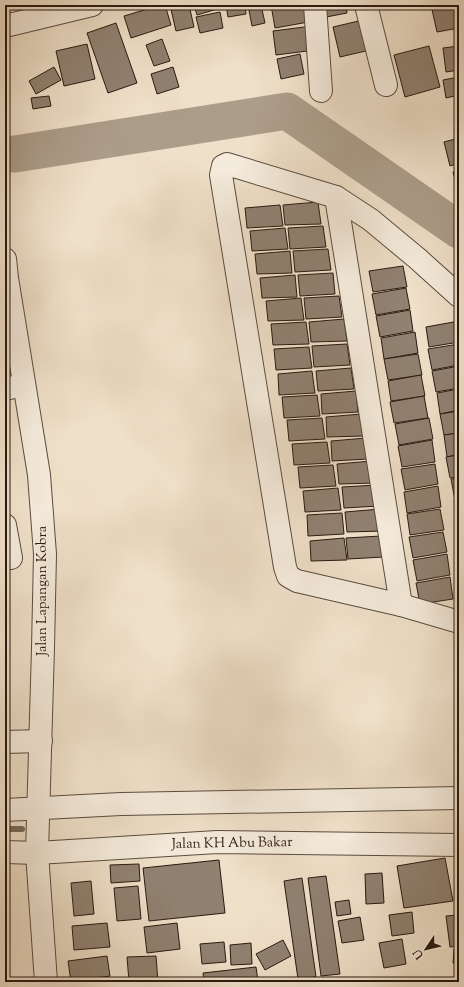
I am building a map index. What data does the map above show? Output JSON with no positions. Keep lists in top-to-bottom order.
{
  "streets": {
    "street": ["Jalan Lapangan Kobra", "Jalan KH Abu Bakar"]
  },
  "crossings": [
    ["Jalan Lapangan Kobra", "Jalan KH Abu Bakar"]
  ],
  "north": "bottom left"
}
